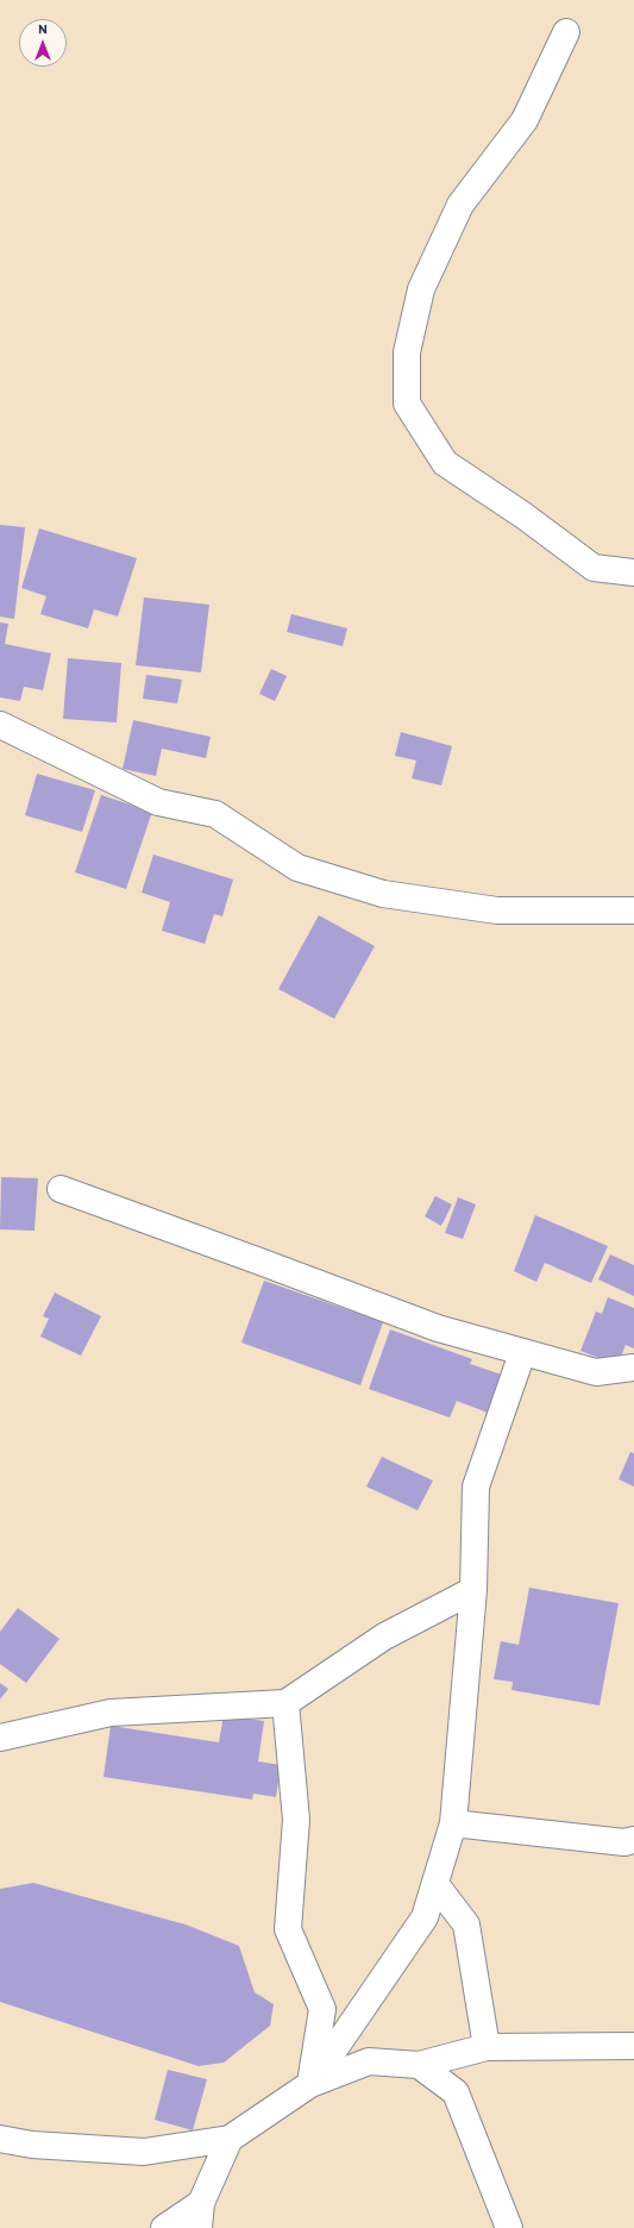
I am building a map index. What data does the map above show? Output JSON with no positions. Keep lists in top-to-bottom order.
{
  "north": "top"
}
